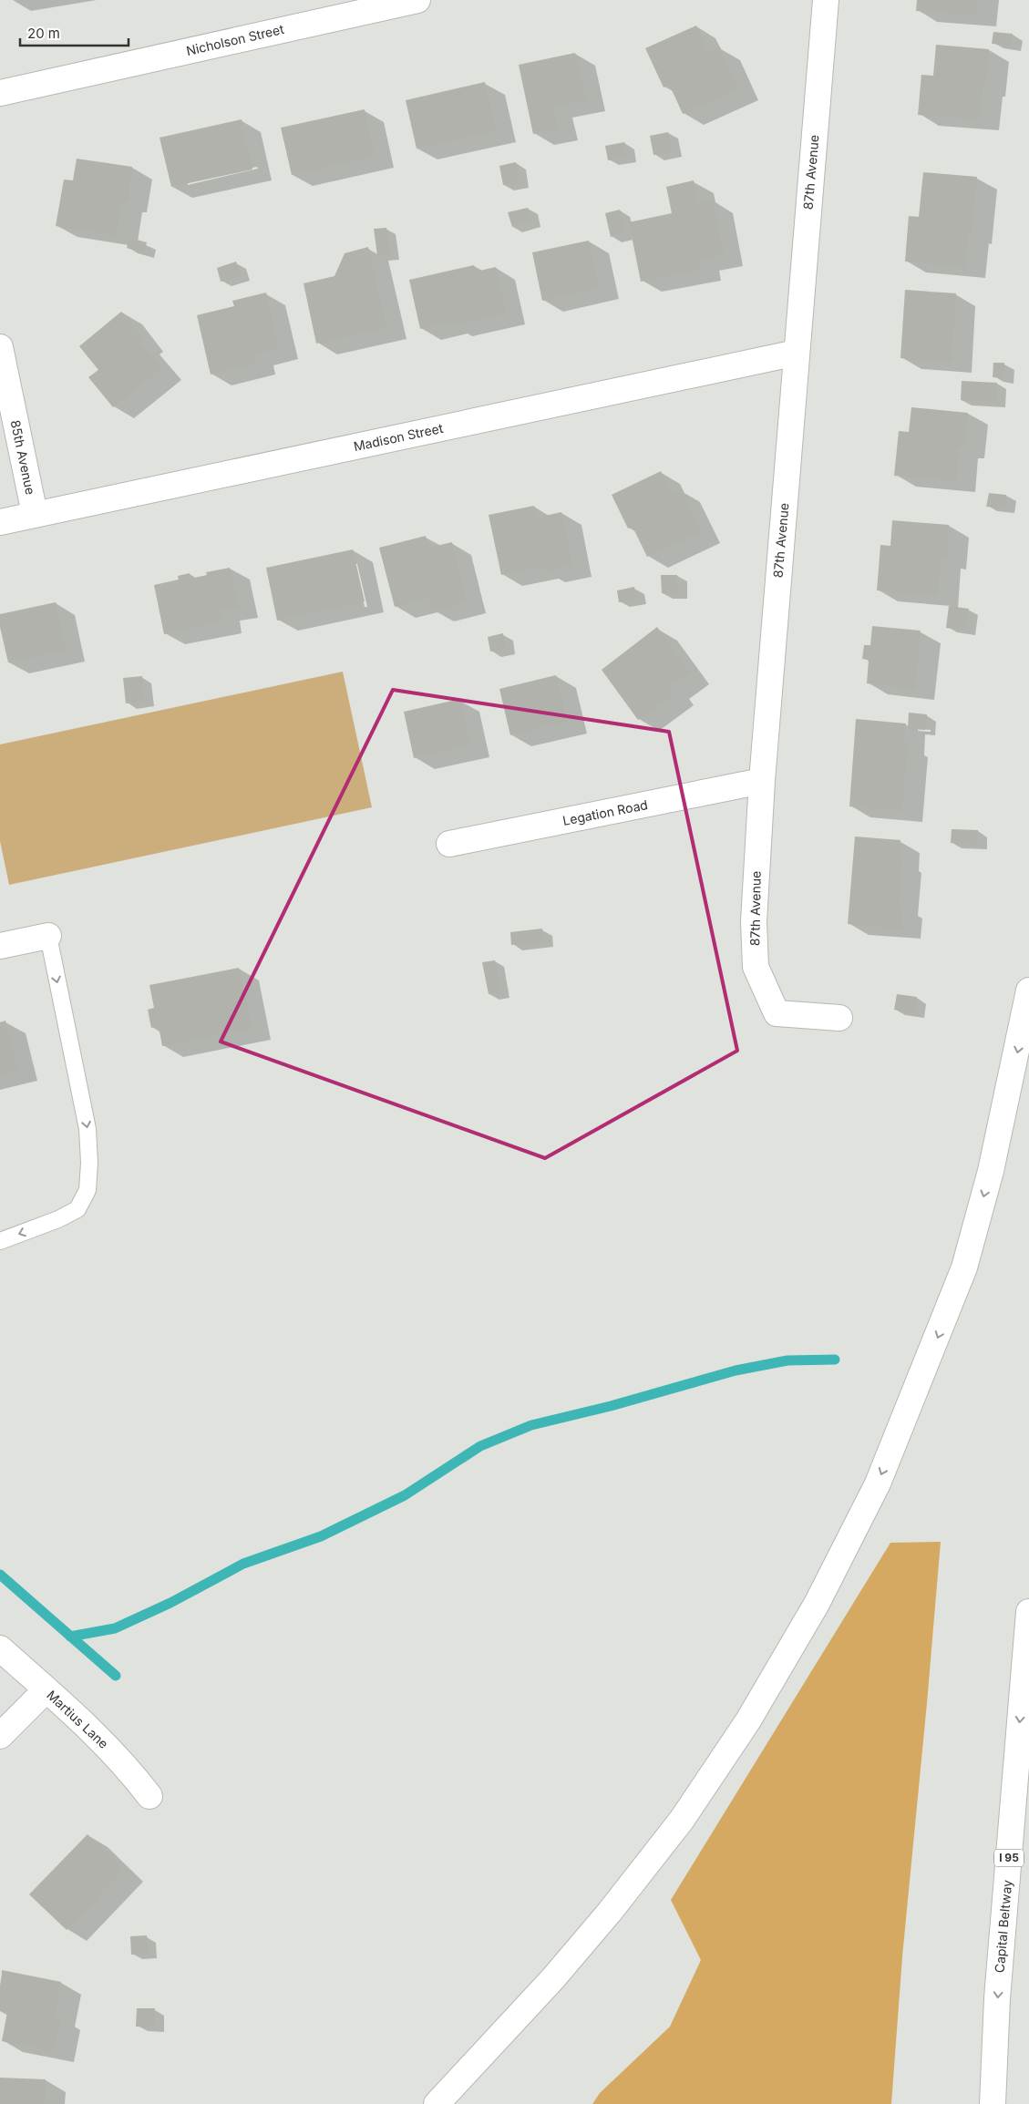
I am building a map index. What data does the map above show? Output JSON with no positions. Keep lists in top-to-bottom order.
{
  "streets": {
    "main road": [
      "Nicholson Street",
      "87th Avenue",
      "Madison Street",
      "85th Avenue",
      "Legation Road",
      "Martius Lane",
      "I 95",
      "Capital Beltway"
    ]
  },
  "crossings": [
    ["87th Avenue", "Madison Street"],
    ["87th Avenue", "Legation Road"],
    ["Madison Street", "85th Avenue"]
  ],
  "one_way": ["Capital Beltway"],
  "scale_bar": "20 m"
}
